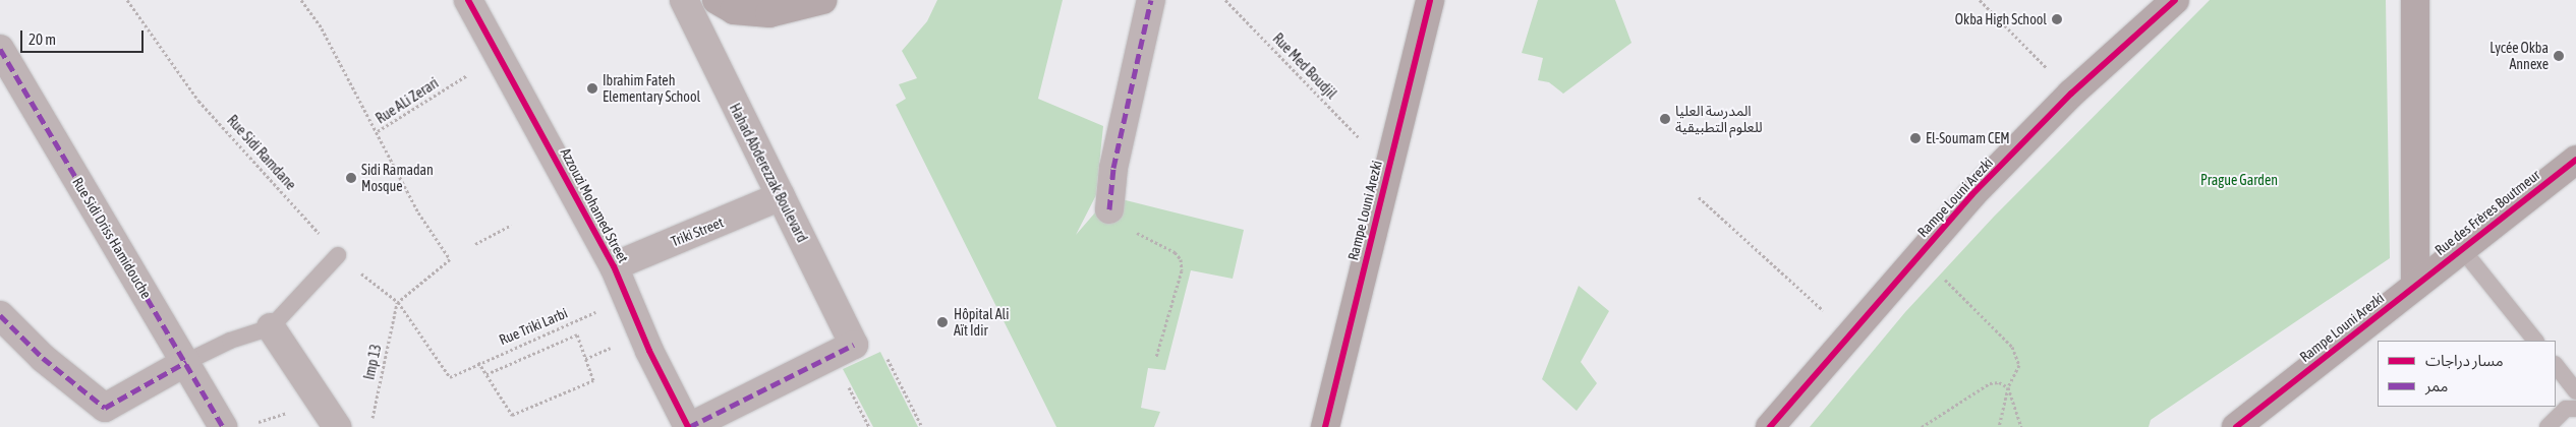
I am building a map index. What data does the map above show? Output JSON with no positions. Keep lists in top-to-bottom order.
{
  "streets": {
    "street": [
      "Hahad Abderezzak Boulevard",
      "Rampe Louni Arezki",
      "Azzouzi Mohamed Street",
      "Rue des Frères Boutmeur",
      "Triki Street",
      "Rue Sidi Driss Hamidouche"
    ],
    "path": [
      "Rue Med Boudjil",
      "Rue ALi Zerari",
      "Rue Sidi Ramdane",
      "Rue Triki Larbi",
      "Imp 13"
    ]
  },
  "crossings": [
    ["Rue ALi Zerari", "Rue Sidi Ramdane"],
    ["Rue ALi Zerari", "Azzouzi Mohamed Street"],
    ["Rue ALi Zerari", "Imp 13"],
    ["Rue Sidi Ramdane", "Rue Triki Larbi"],
    ["Rue Sidi Ramdane", "Imp 13"],
    ["Hahad Abderezzak Boulevard", "Azzouzi Mohamed Street"],
    ["Hahad Abderezzak Boulevard", "Triki Street"],
    ["Rampe Louni Arezki", "Rue des Frères Boutmeur"],
    ["Azzouzi Mohamed Street", "Triki Street"],
    ["Azzouzi Mohamed Street", "Rue Triki Larbi"]
  ],
  "parks": ["Prague Garden"],
  "places": [
    "Okba High School",
    "Lycée Okba Annexe",
    "Ibrahim Fateh Elementary School",
    "المدرسة العليا للعلوم التطبيقية",
    "El-Soumam CEM",
    "Sidi Ramadan Mosque",
    "Hôpital Ali Aït Idir"
  ],
  "legend": ["مسار دراجات", "ممر"],
  "scale_bar": "20 m"
}
